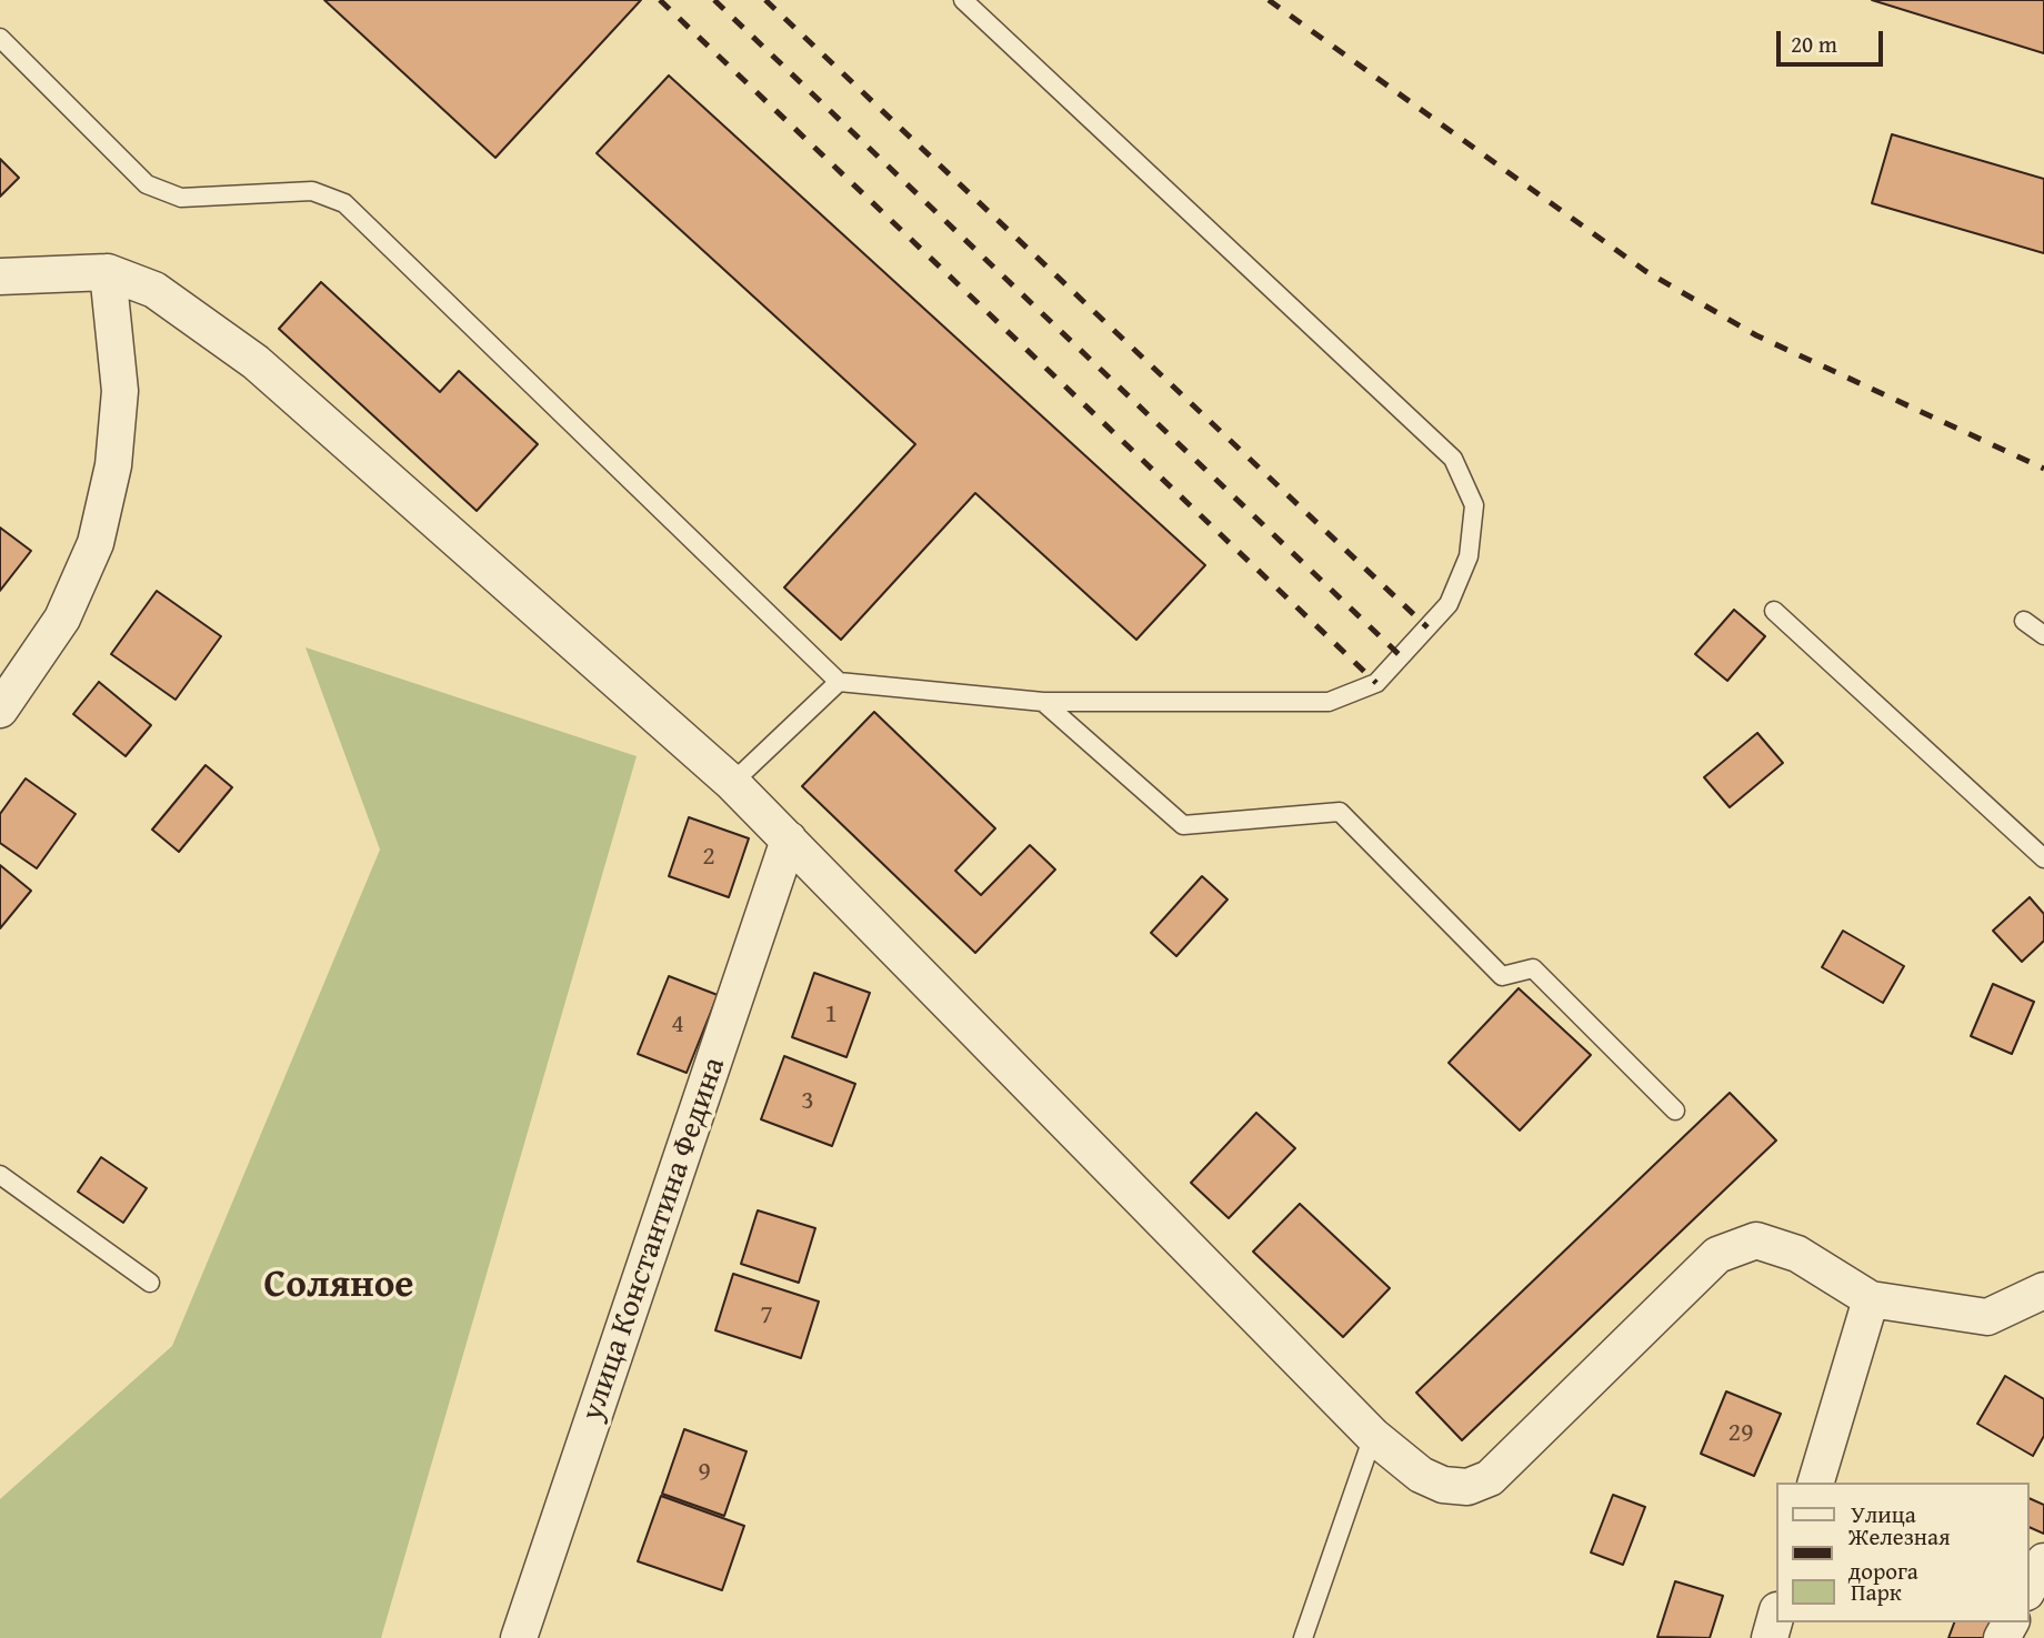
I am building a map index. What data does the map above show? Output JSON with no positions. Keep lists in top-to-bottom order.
{
  "streets": {
    "street": ["улица Константина Федина"]
  },
  "districts": ["Соляное"],
  "house_numbers": [
    "2",
    "1",
    "4",
    "3",
    "7",
    "29",
    "9"
  ],
  "legend": ["Улица", "Железная дорога", "Парк"],
  "scale_bar": "20 m"
}
